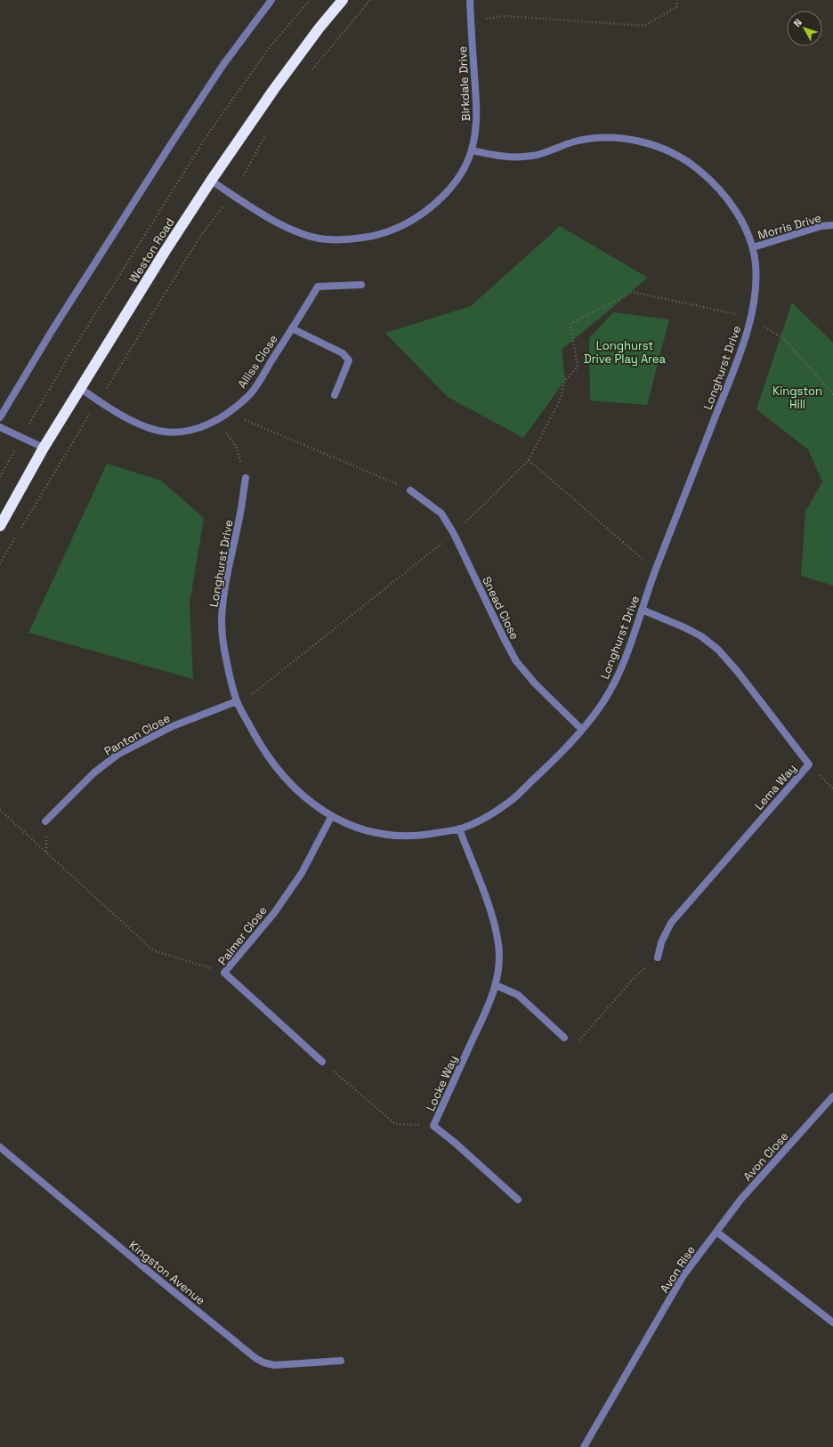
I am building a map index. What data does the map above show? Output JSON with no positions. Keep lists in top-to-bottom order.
{
  "streets": {
    "highway": ["Weston Road"],
    "street": [
      "Birkdale Drive",
      "Morris Drive",
      "Alliss Close",
      "Longhurst Drive",
      "Snead Close",
      "Panton Close",
      "Lema Way",
      "Palmer Close",
      "Locke Way",
      "Avon Close",
      "Avon Rise",
      "Kingston Avenue"
    ]
  },
  "crossings": [
    ["Birkdale Drive", "Weston Road"],
    ["Birkdale Drive", "Longhurst Drive"],
    ["Morris Drive", "Longhurst Drive"],
    ["Weston Road", "Alliss Close"],
    ["Longhurst Drive", "Snead Close"],
    ["Longhurst Drive", "Panton Close"],
    ["Longhurst Drive", "Lema Way"],
    ["Longhurst Drive", "Palmer Close"],
    ["Longhurst Drive", "Locke Way"],
    ["Avon Close", "Avon Rise"]
  ],
  "parks": ["Longhurst Drive Play Area", "Kingston Hill"],
  "north": "top left"
}
